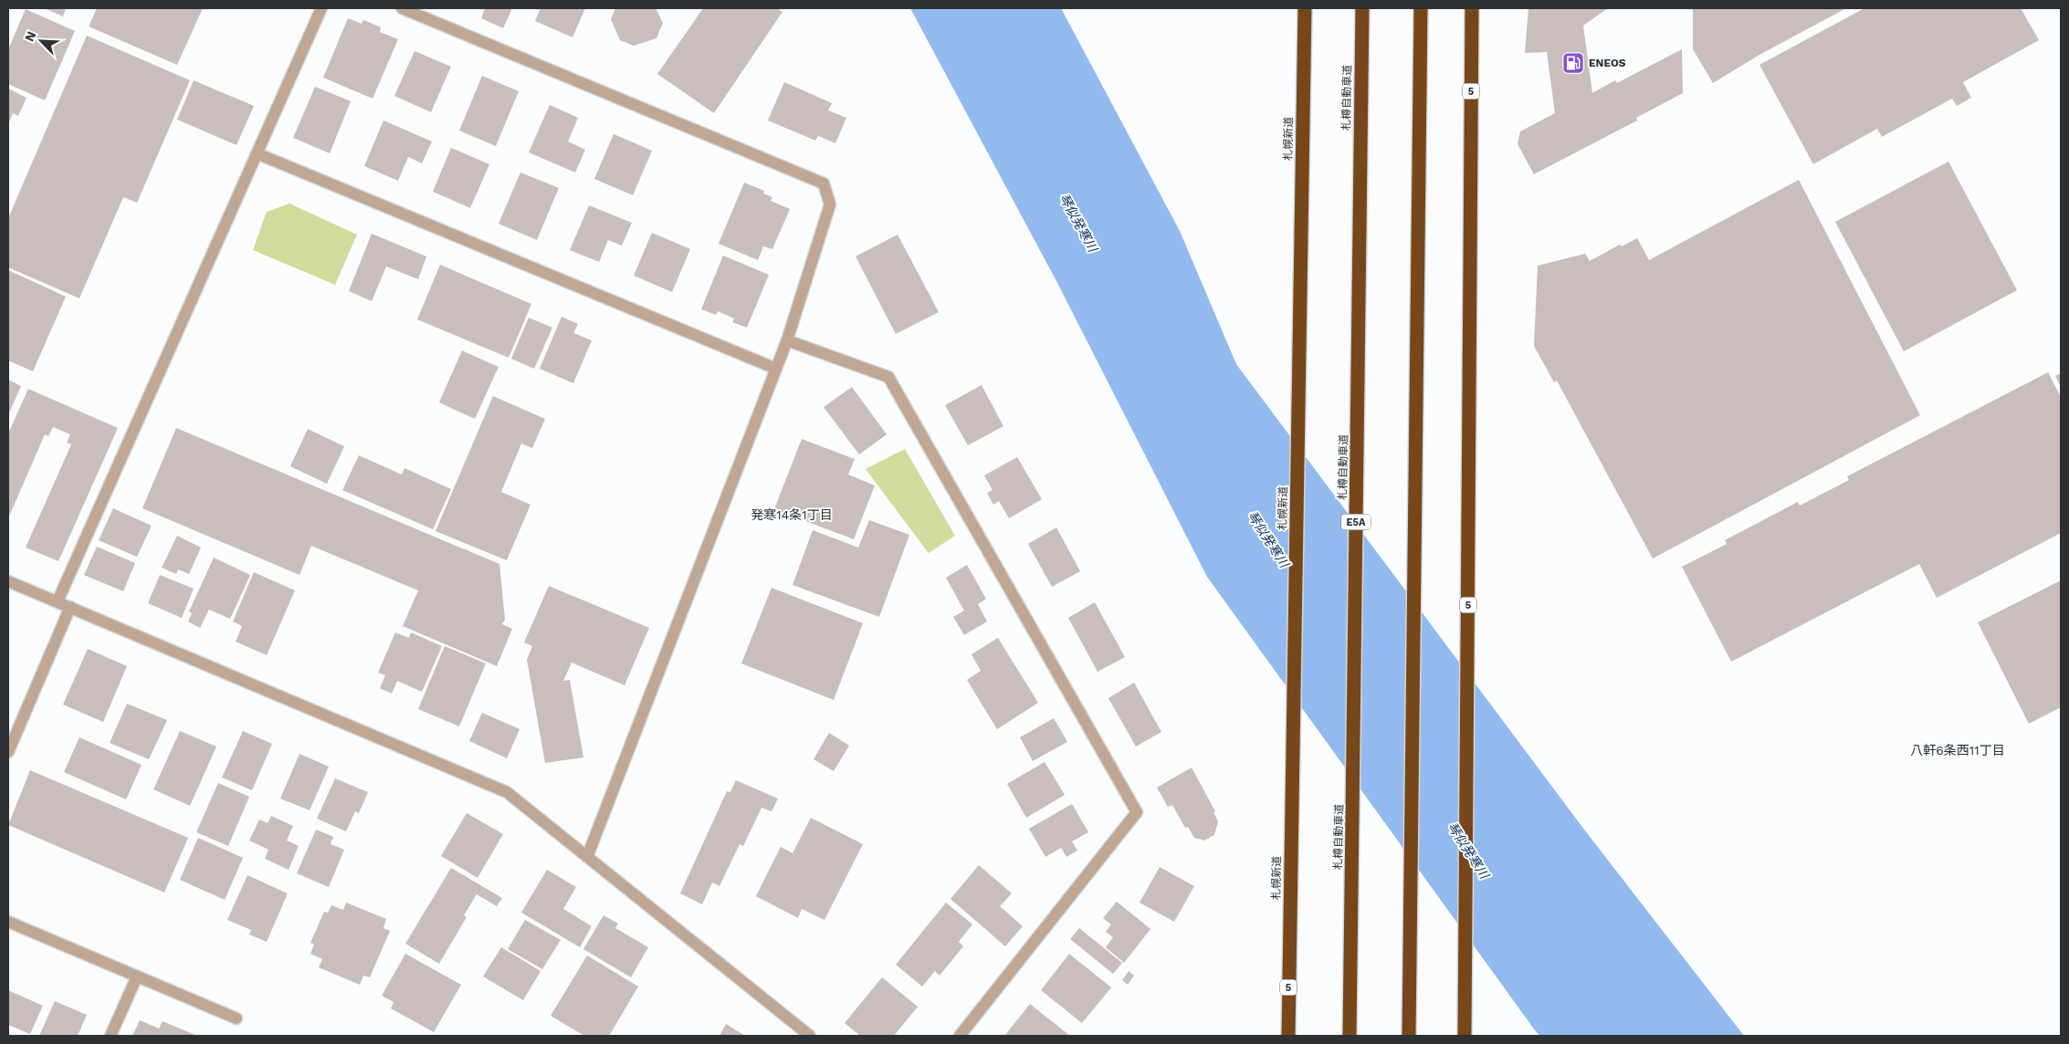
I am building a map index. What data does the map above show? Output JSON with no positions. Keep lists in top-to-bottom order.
{
  "streets": {
    "highway": [
      "5",
      "札樽自動車道",
      "札幌新道",
      "E5A"
    ]
  },
  "districts": ["発寒14条1丁目", "八軒6条西11丁目"],
  "water": ["琴似発寒川"],
  "places": {
    "fuel station": ["ENEOS"]
  },
  "north": "top left"
}
